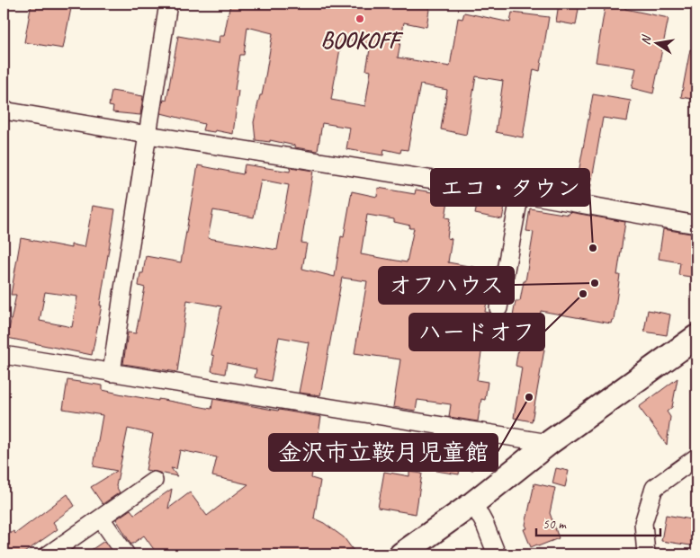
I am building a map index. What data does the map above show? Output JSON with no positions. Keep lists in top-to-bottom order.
{
  "places": [
    "BOOKOFF",
    "エコ・タウン",
    "オフハウス",
    "ハードオフ",
    "金沢市立鞍月児童館"
  ],
  "scale_bar": "50 m",
  "north": "left"
}
